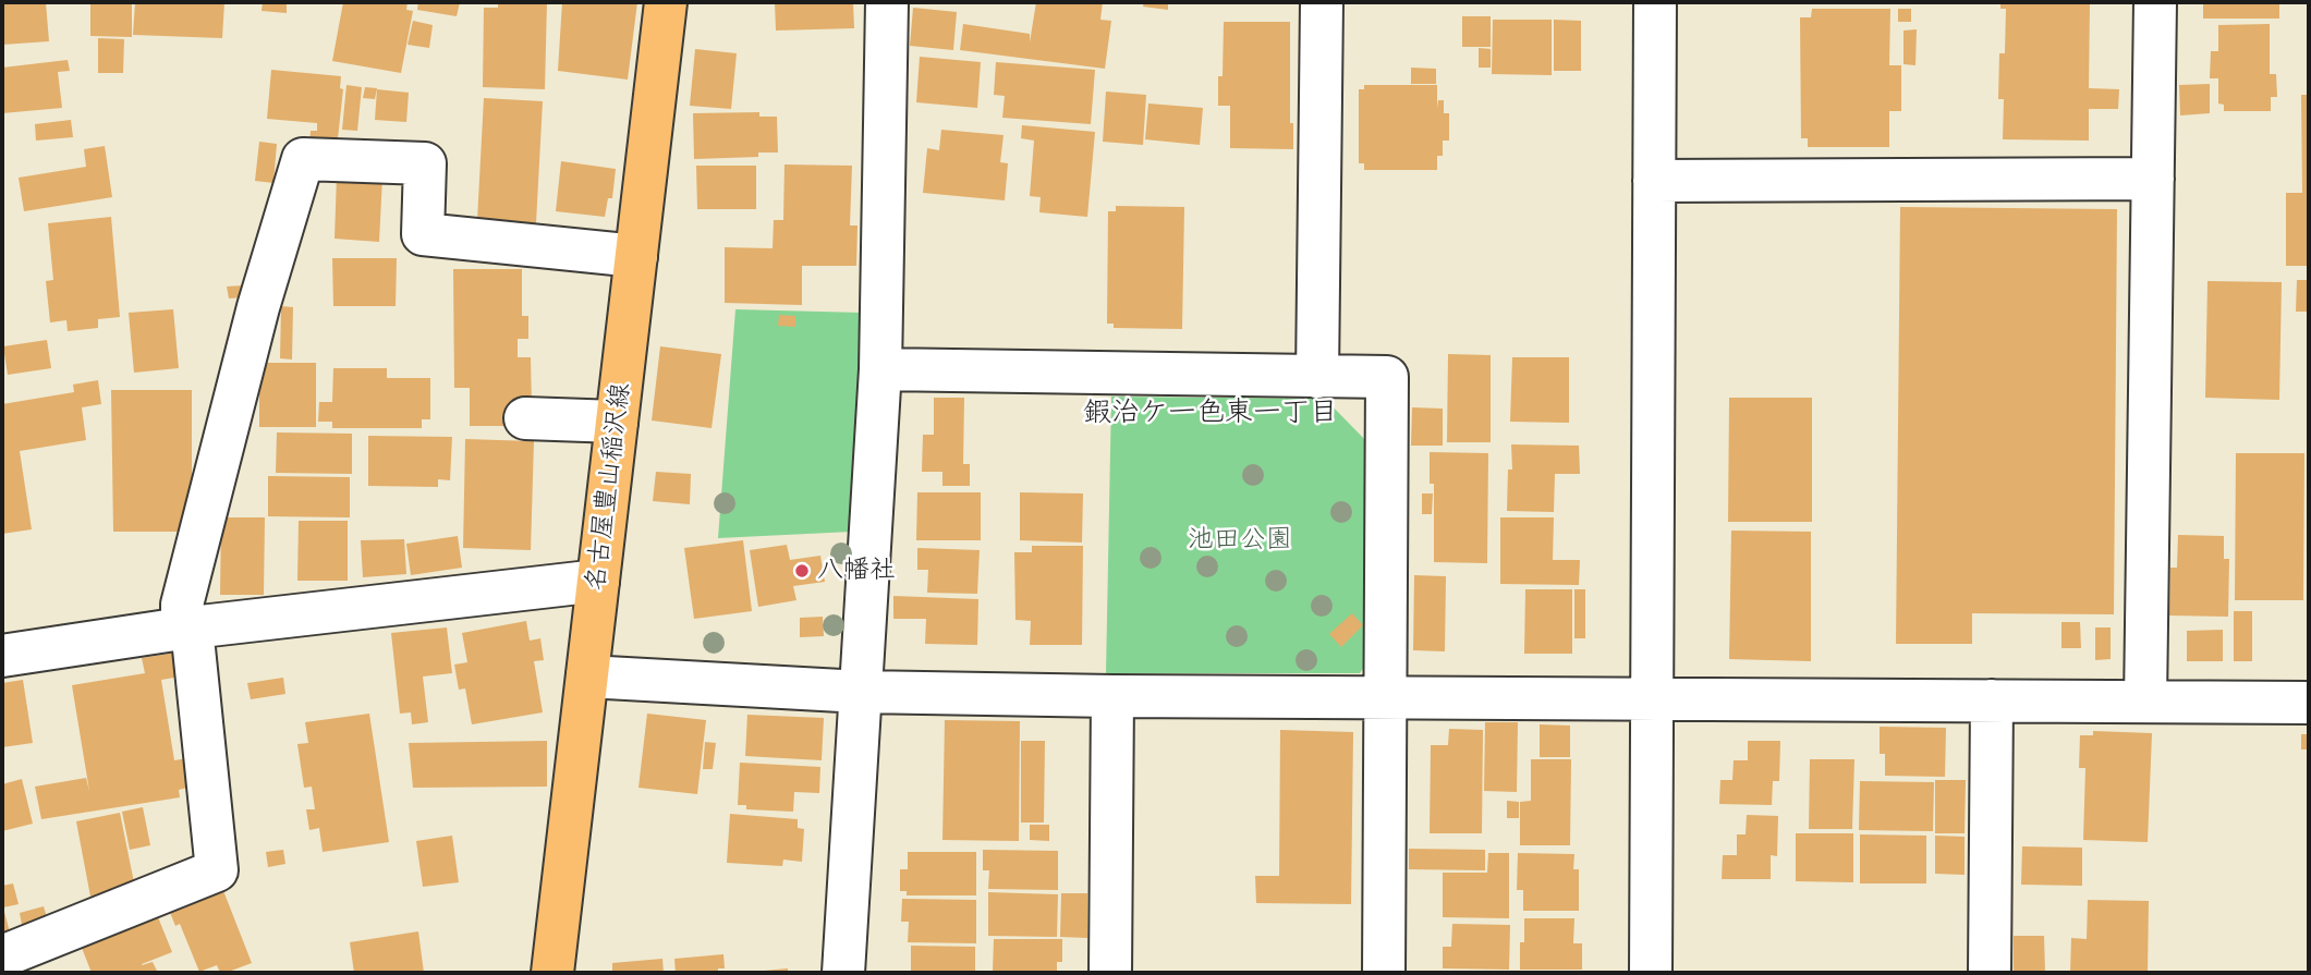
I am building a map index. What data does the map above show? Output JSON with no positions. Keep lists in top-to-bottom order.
{
  "streets": {
    "main road": ["名古屋豊山稲沢線"]
  },
  "districts": ["鍜治ケ一色東一丁目"],
  "parks": ["池田公園"],
  "places": ["八幡社"]
}
